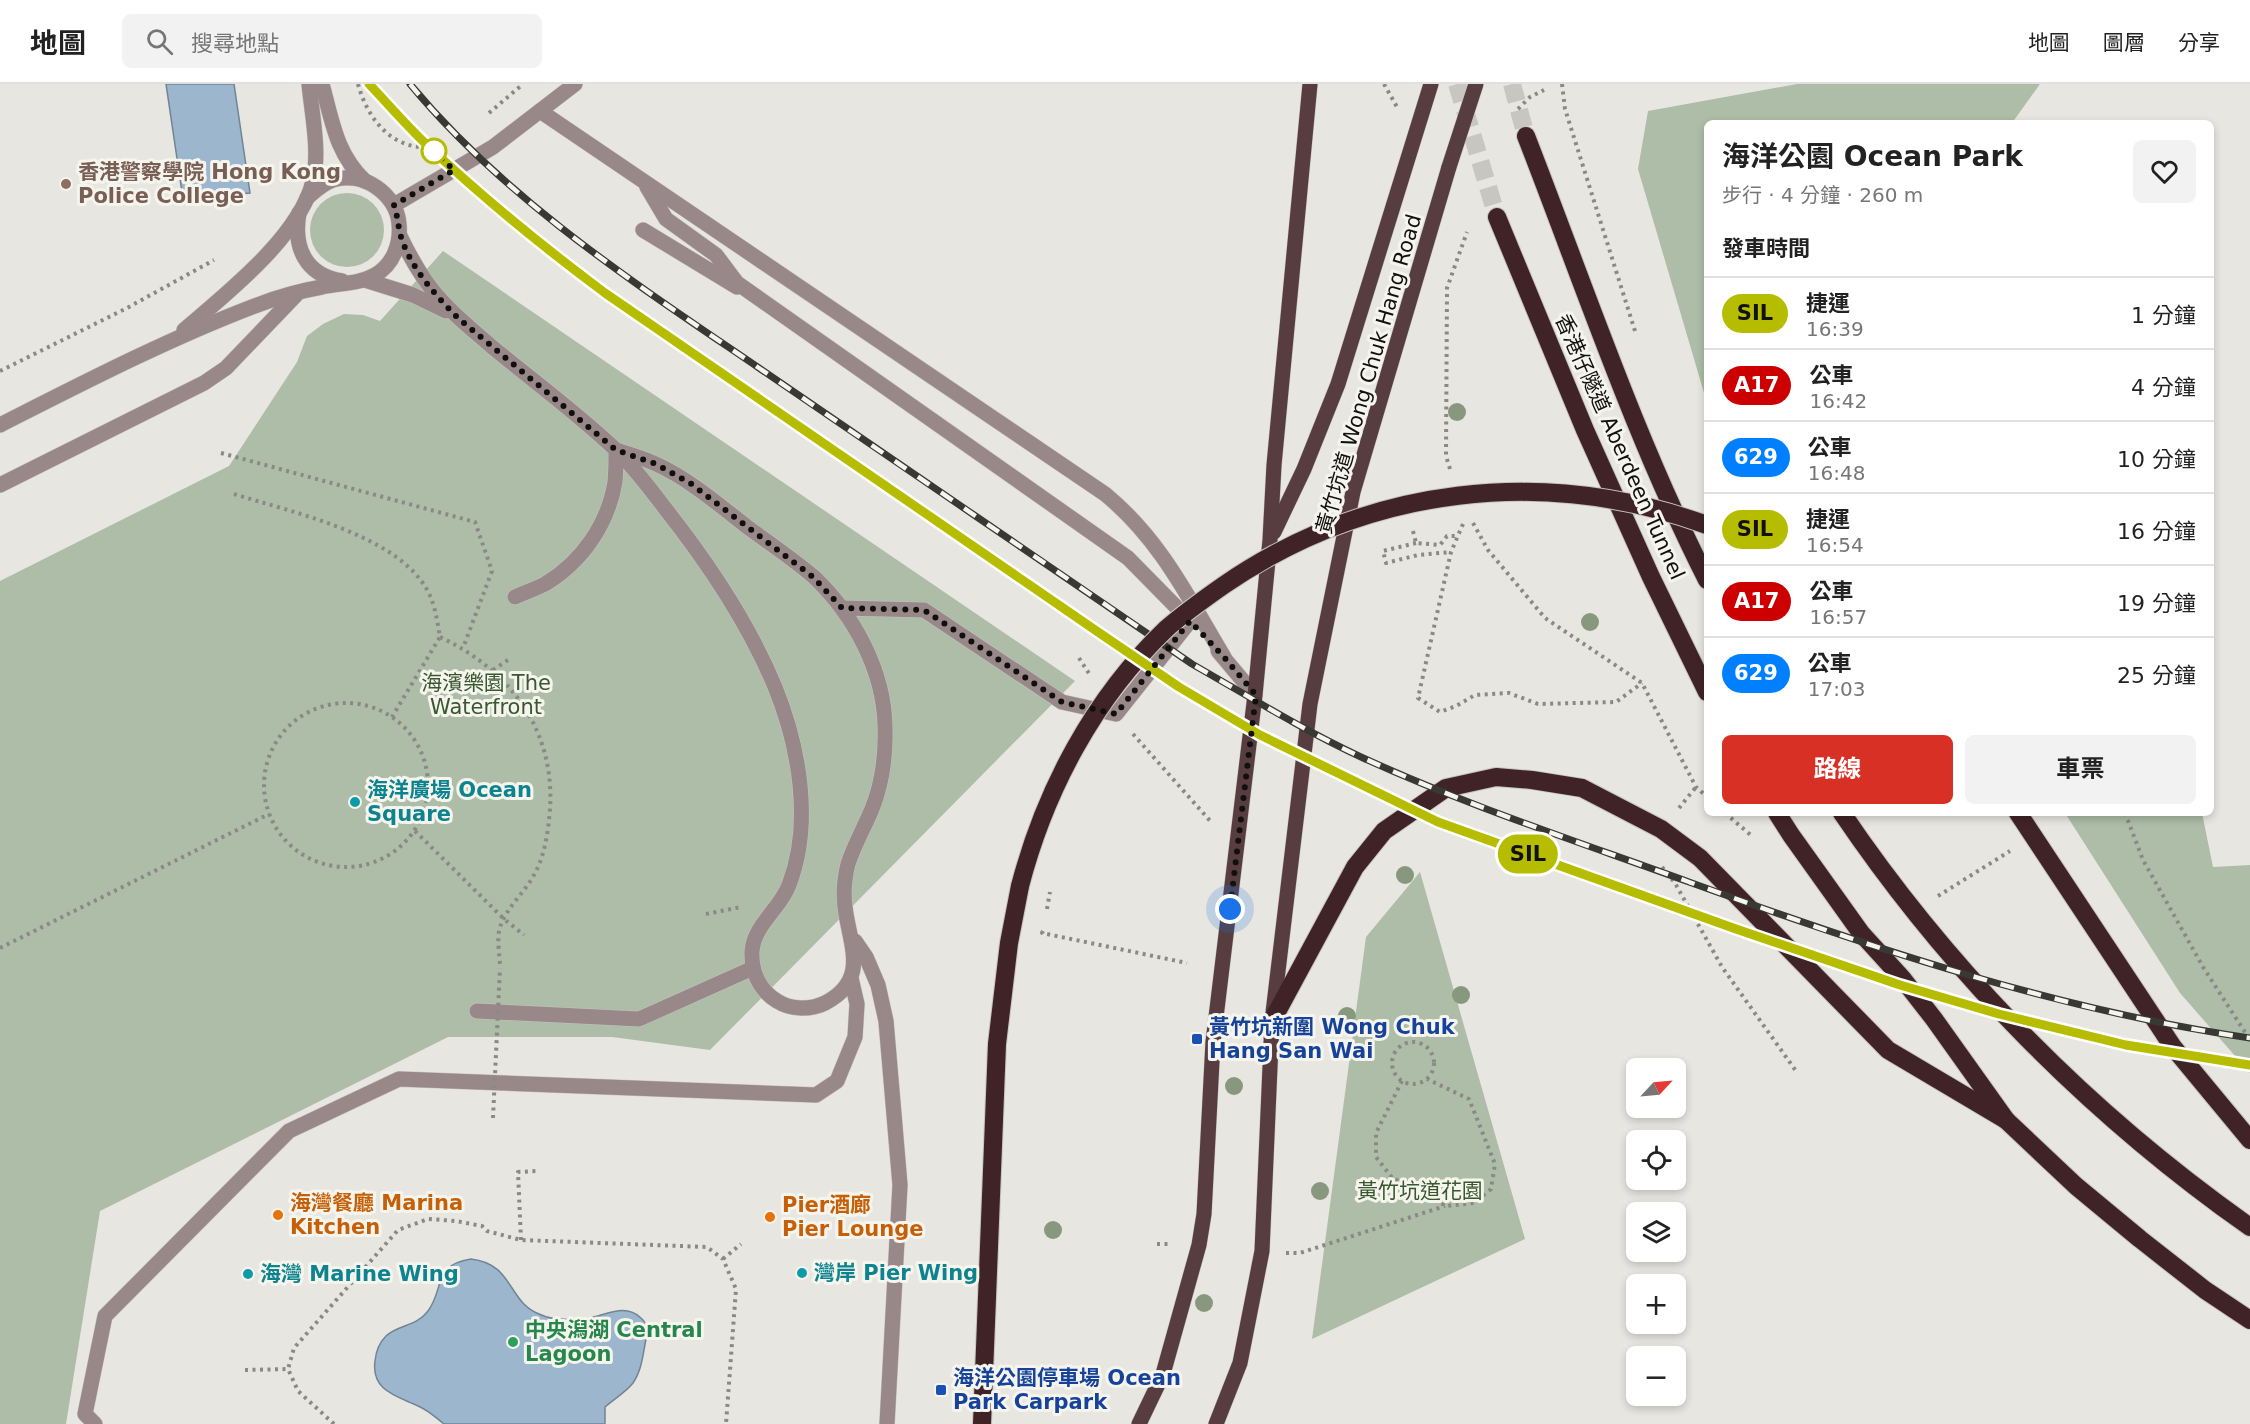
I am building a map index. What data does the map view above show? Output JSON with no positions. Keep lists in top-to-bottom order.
{
  "streets": {
    "highway": ["香港仔隧道 Aberdeen Tunnel"],
    "main road": ["黃竹坑道 Wong Chuk Hang Road"]
  },
  "parks": ["海濱樂園 The Waterfront", "黃竹坑道花園"],
  "places": {
    "other": [
      "香港警察學院 Hong Kong Police College",
      "海洋廣場 Ocean Square",
      "海灣餐廳 Marina Kitchen",
      "Pier酒廊 Pier Lounge",
      "灣岸 Pier Wing",
      "海灣 Marine Wing",
      "中央潟湖 Central Lagoon"
    ],
    "transit": ["黃竹坑新圍 Wong Chuk Hang San Wai", "海洋公園停車場 Ocean Park Carpark"]
  },
  "lines": ["metro line SIL"],
  "north": "top right",
  "page": {
    "header": "地圖",
    "search": "搜尋地點",
    "nav": ["地圖", "圖層", "分享"],
    "on_map": "SIL",
    "heading": [
      ["海洋公園 Ocean Park", "步行 · 4 分鐘 · 260 m"],
      "發車時間"
    ],
    "list": [
      {
        "mark": "SIL",
        "name": "捷運",
        "note": "16:39",
        "value": "1 分鐘"
      },
      {
        "mark": "A17",
        "name": "公車",
        "note": "16:42",
        "value": "4 分鐘"
      },
      {
        "mark": "629",
        "name": "公車",
        "note": "16:48",
        "value": "10 分鐘"
      },
      {
        "mark": "SIL",
        "name": "捷運",
        "note": "16:54",
        "value": "16 分鐘"
      },
      {
        "mark": "A17",
        "name": "公車",
        "note": "16:57",
        "value": "19 分鐘"
      },
      {
        "mark": "629",
        "name": "公車",
        "note": "17:03",
        "value": "25 分鐘"
      }
    ],
    "buttons": ["路線", "車票"],
    "map_buttons": ["+", "−"]
  }
}
